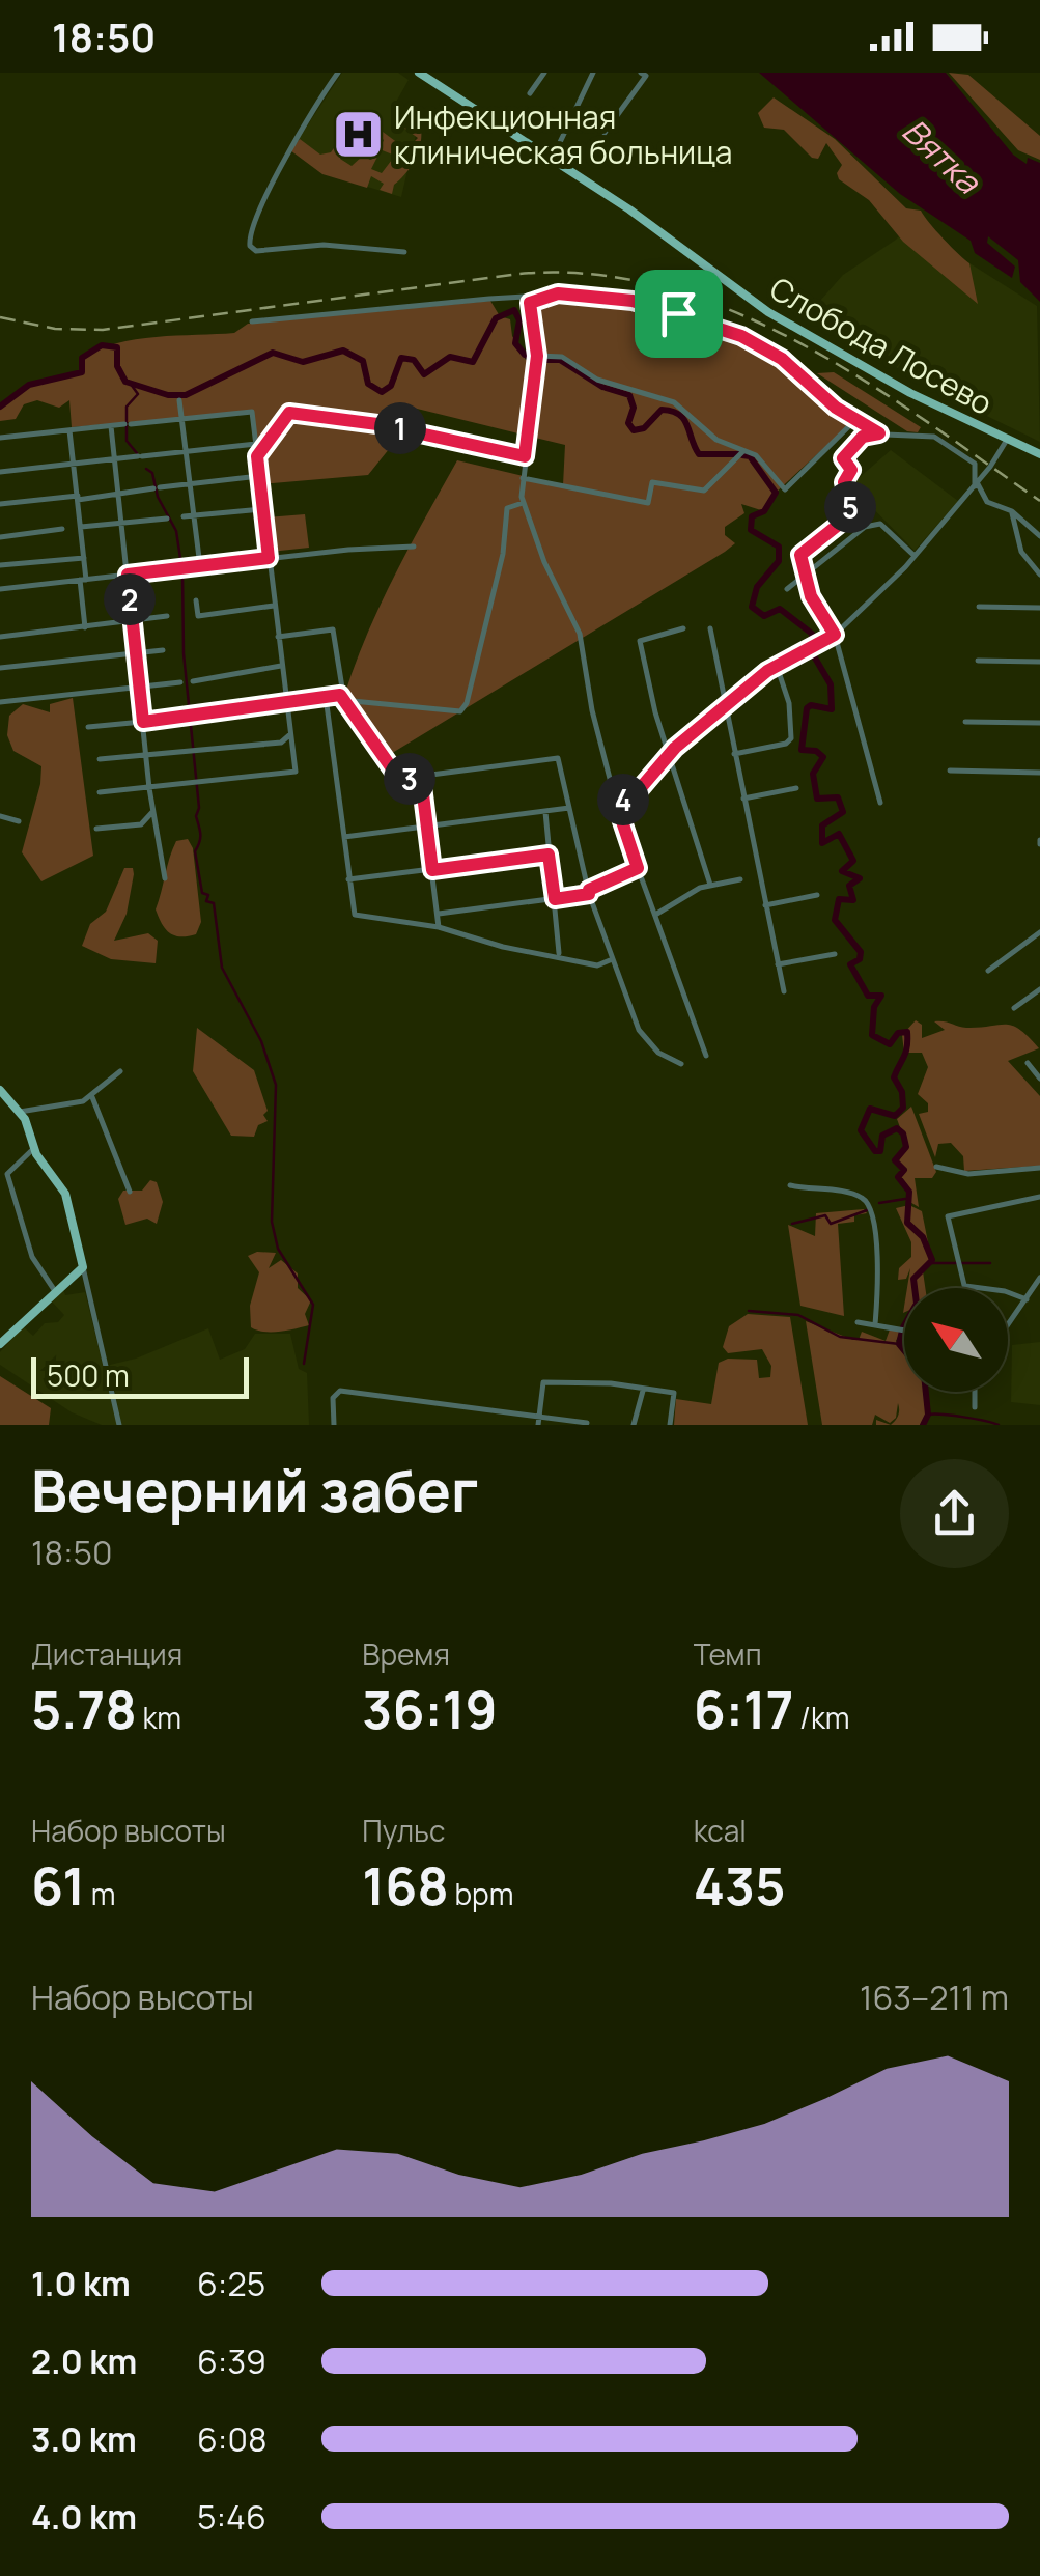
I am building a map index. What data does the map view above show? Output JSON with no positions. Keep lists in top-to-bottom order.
{
  "streets": {
    "main road": ["Слобода Лосево"]
  },
  "water": ["Вятка"],
  "places": {
    "hospital": ["Инфекционная клиническая больница"]
  },
  "scale_bar": "500 m",
  "north": "top left",
  "page": {
    "status": "18:50",
    "pins": [
      "1",
      "5",
      "2",
      "3",
      "4"
    ],
    "scale": "500 m",
    "heading": ["Вечерний забег", "18:50"],
    "stats": [
      ["Дистанция", "5.78 km"],
      ["Время", "36:19"],
      ["Темп", "6:17 /km"],
      ["Набор высоты", "61 m"],
      ["Пульс", "168 bpm"],
      ["kcal", "435"]
    ],
    "chart": ["Набор высоты", "163–211 m"],
    "list": [
      {
        "name": "1.0 km",
        "note": "6:25"
      },
      {
        "name": "2.0 km",
        "note": "6:39"
      },
      {
        "name": "3.0 km",
        "note": "6:08"
      },
      {
        "name": "4.0 km",
        "note": "5:46"
      }
    ]
  }
}
